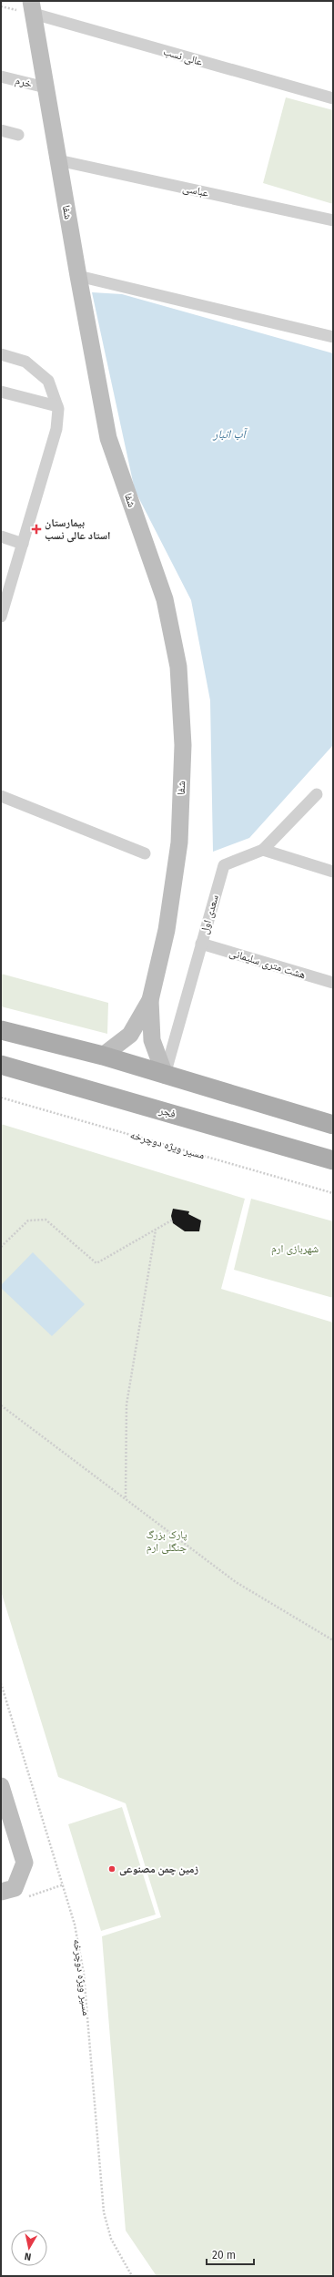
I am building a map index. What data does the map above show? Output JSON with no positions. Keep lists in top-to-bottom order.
{
  "streets": {
    "main road": ["فجر"],
    "street": [
      "عالی نسب",
      "خرم",
      "عباسی",
      "شفا",
      "سعدی اول",
      "هشت متری سلیمانی"
    ],
    "path": ["مسیر ویژه دوچرخه"]
  },
  "crossings": [
    ["عالی نسب", "شفا"],
    ["خرم", "شفا"],
    ["عباسی", "شفا"],
    ["سعدی اول", "هشت متری سلیمانی"]
  ],
  "water": ["آب انبار"],
  "parks": ["شهربازی ارم", "پارک بزرگ جنگلی ارم"],
  "places": {
    "health": ["بیمارستان استاد عالی نسب"],
    "other": ["زمین چمن مصنوعی"]
  },
  "scale_bar": "20 m",
  "north": "bottom"
}
